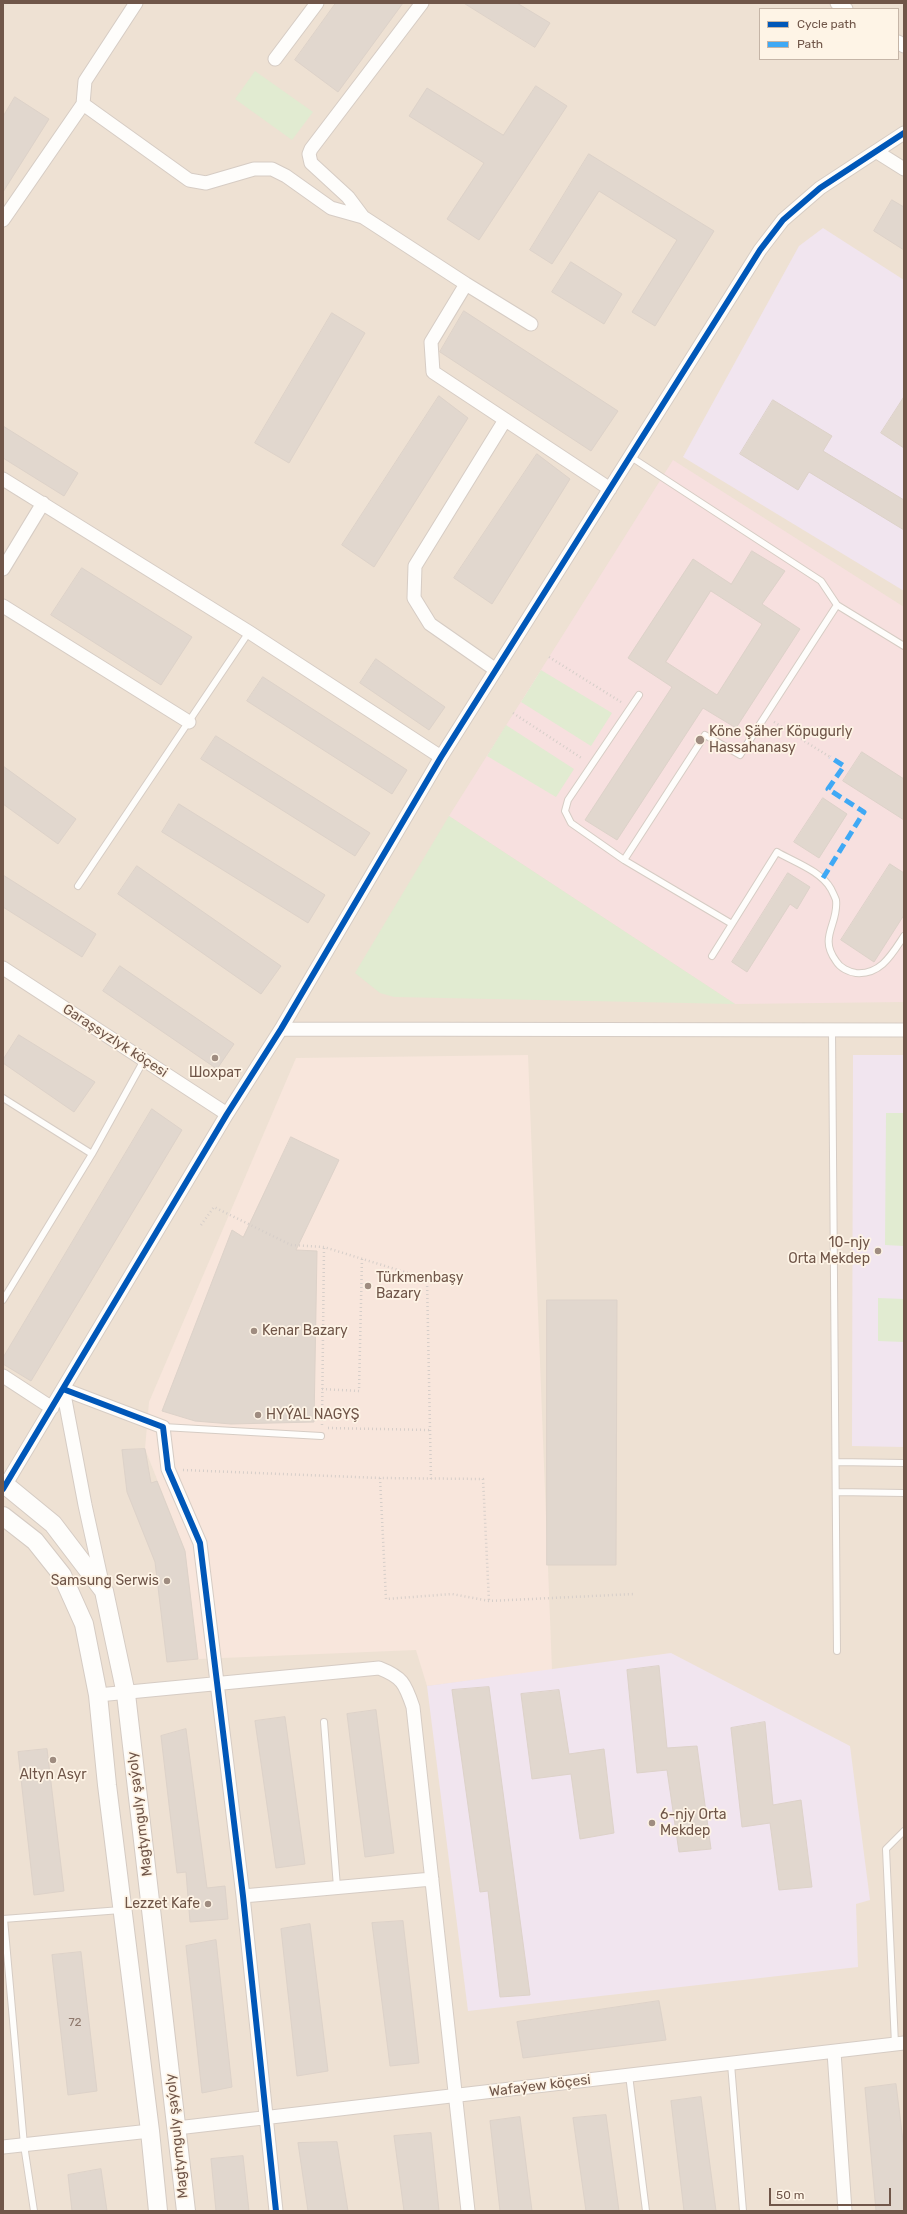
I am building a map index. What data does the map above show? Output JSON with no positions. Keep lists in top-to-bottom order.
{
  "streets": {
    "street": ["Garaşsyzlyk köçesi", "Magtymguly şaýoly", "Wafaýew köçesi"]
  },
  "crossings": [
    ["Magtymguly şaýoly", "Wafaýew köçesi"]
  ],
  "places": [
    "Köne Şäher Köpugurly Hassahanasy",
    "Шохрат",
    "10-njy Orta Mekdep",
    "Türkmenbaşy Bazary",
    "Kenar Bazary",
    "HYÝAL NAGYŞ",
    "Samsung Serwis",
    "Altyn Asyr",
    "6-njy Orta Mekdep",
    "Lezzet Kafe"
  ],
  "house_numbers": ["72"],
  "legend": ["Cycle path", "Path"],
  "scale_bar": "50 m"
}
